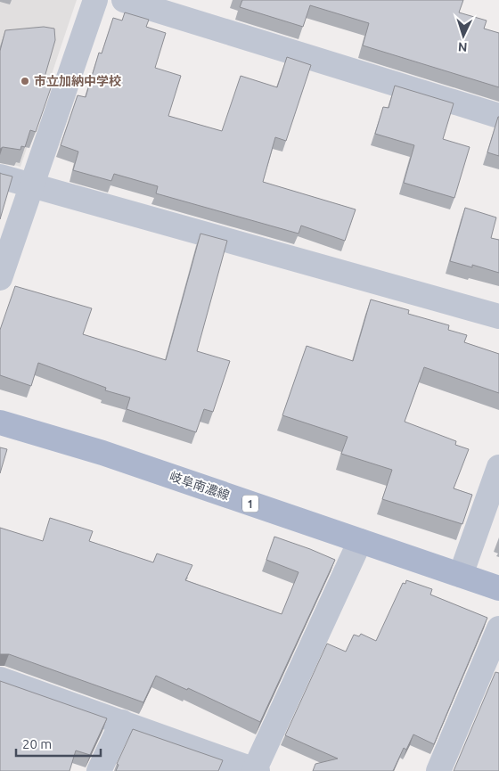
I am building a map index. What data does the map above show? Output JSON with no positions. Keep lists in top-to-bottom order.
{
  "streets": {
    "main road": ["岐阜南濃線", "1"]
  },
  "places": ["市立加納中学校"],
  "scale_bar": "20 m",
  "north": "bottom"
}
